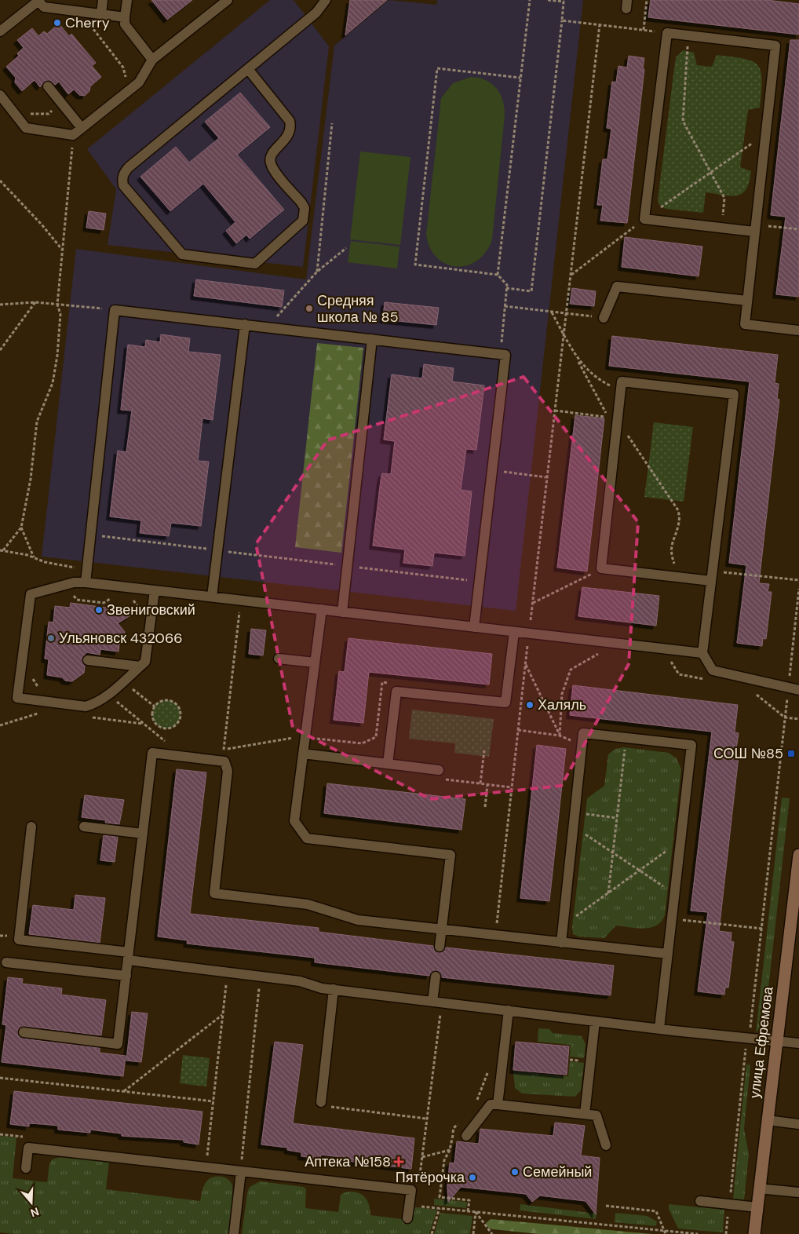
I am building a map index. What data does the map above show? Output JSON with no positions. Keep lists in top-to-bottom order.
{
  "streets": {
    "street": ["улица Ефремова"]
  },
  "places": {
    "other": [
      "Cherry",
      "Средняя школа № 85",
      "Звениговский",
      "Ульяновск 432066",
      "Халяль",
      "Семейный",
      "Пятёрочка"
    ],
    "transit": ["СОШ №85"],
    "health": ["Аптека №158"]
  },
  "north": "bottom"
}
